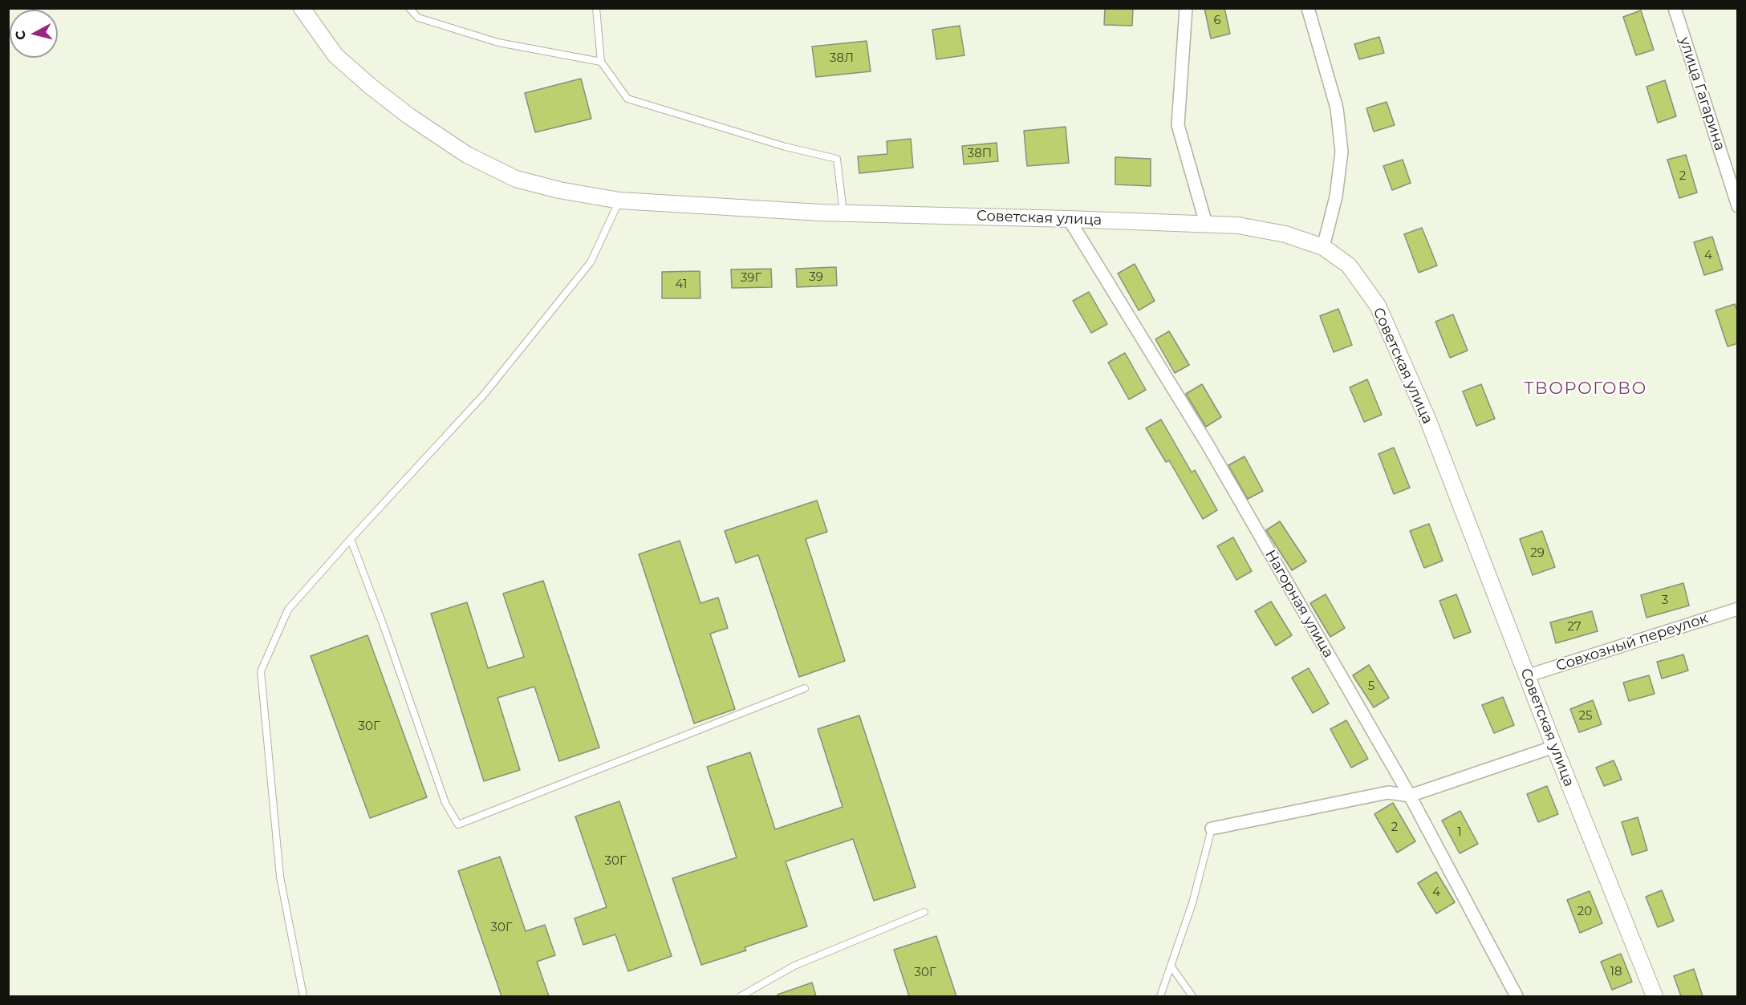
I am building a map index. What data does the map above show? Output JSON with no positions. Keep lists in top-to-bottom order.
{
  "streets": {
    "street": [
      "улица Гагарина",
      "Советская улица",
      "Нагорная улица",
      "Совхозный переулок"
    ]
  },
  "crossings": [
    ["Советская улица", "Нагорная улица"],
    ["Советская улица", "Совхозный переулок"]
  ],
  "districts": ["ТВОРОГОВО"],
  "house_numbers": [
    "6",
    "38Л",
    "38П",
    "2",
    "4",
    "39",
    "39Г",
    "41",
    "29",
    "3",
    "27",
    "5",
    "25",
    "30Г",
    "2",
    "1",
    "30Г",
    "4",
    "20",
    "30Г",
    "18",
    "30Г"
  ],
  "north": "left"
}
